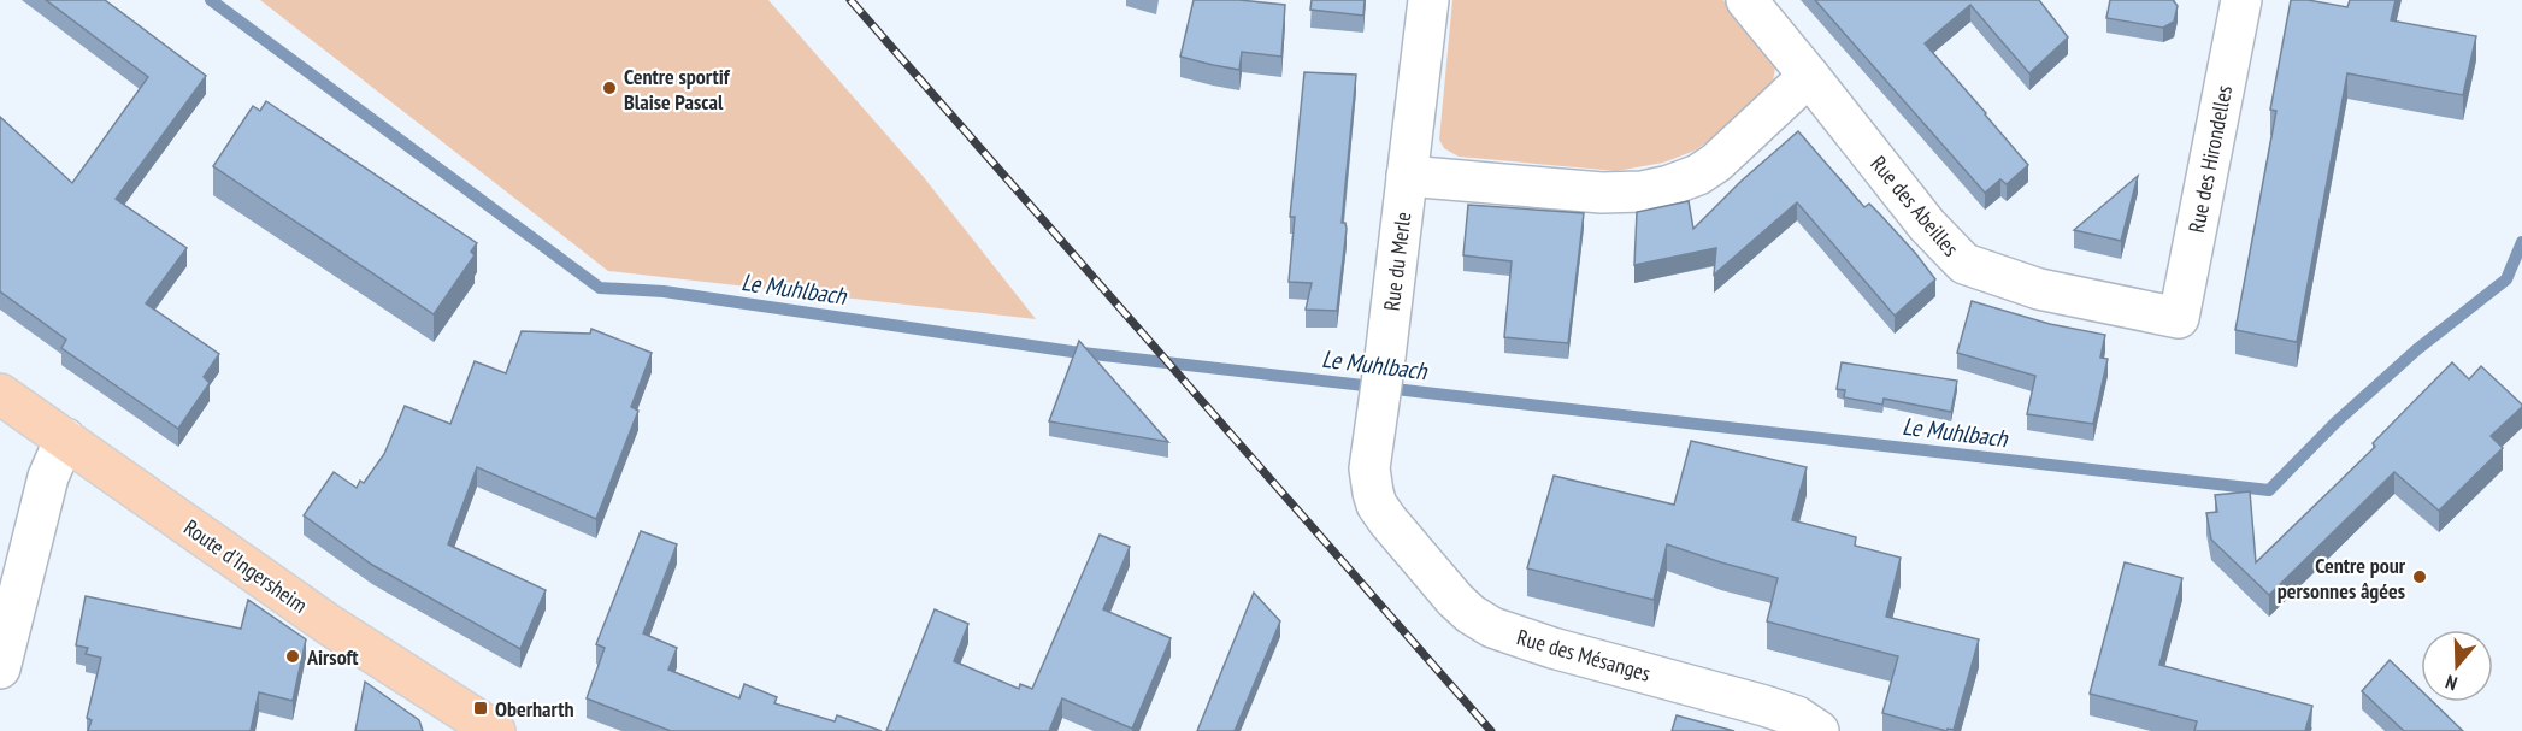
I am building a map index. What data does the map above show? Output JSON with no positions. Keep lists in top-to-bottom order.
{
  "streets": {
    "main road": ["Route d'Ingersheim"],
    "street": [
      "Rue des Hirondelles",
      "Rue des Abeilles",
      "Rue du Merle",
      "Rue des Mésanges"
    ]
  },
  "crossings": [
    ["Rue des Hirondelles", "Rue des Abeilles"],
    ["Rue du Merle", "Rue des Mésanges"]
  ],
  "water": ["Le Muhlbach"],
  "places": {
    "other": ["Centre sportif Blaise Pascal", "Centre pour personnes âgées", "Airsoft"],
    "transit": ["Oberharth"]
  },
  "north": "bottom"
}
